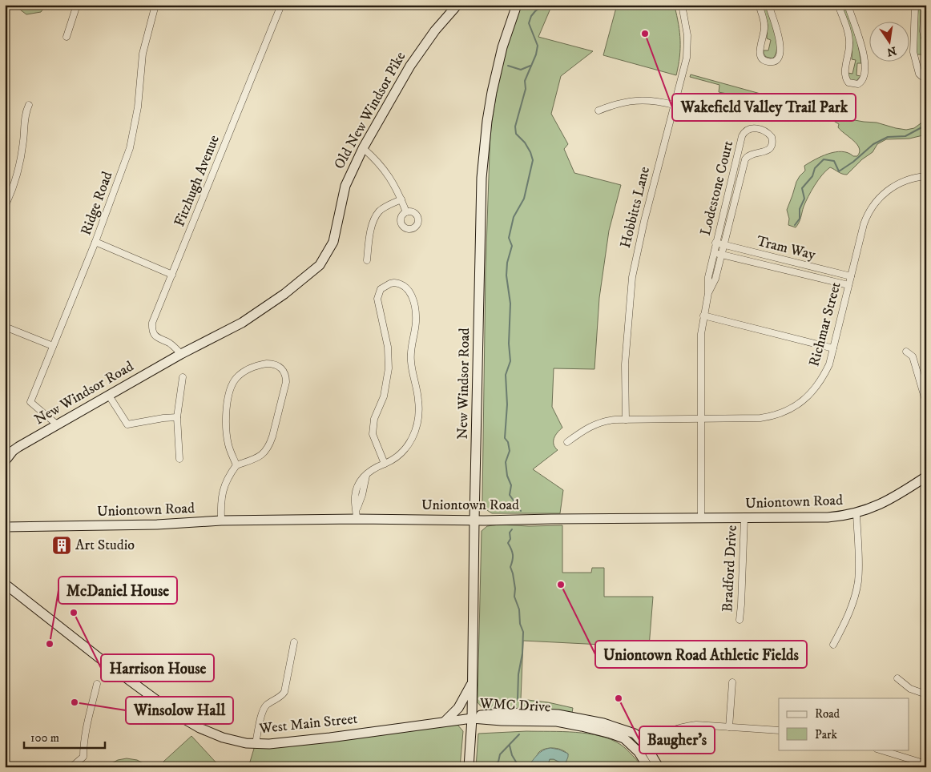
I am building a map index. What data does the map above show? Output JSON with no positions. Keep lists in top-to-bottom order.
{
  "streets": {
    "main road": [
      "Old New Windsor Pike",
      "New Windsor Road",
      "Uniontown Road",
      "WMC Drive",
      "West Main Street"
    ],
    "street": [
      "Fitzhugh Avenue",
      "Lodestone Court",
      "Ridge Road",
      "Hobbitts Lane",
      "Tram Way",
      "Richmar Street",
      "Bradford Drive"
    ]
  },
  "crossings": [
    ["Old New Windsor Pike", "Fitzhugh Avenue"],
    ["Old New Windsor Pike", "New Windsor Road"],
    ["Fitzhugh Avenue", "New Windsor Road"],
    ["Lodestone Court", "Tram Way"],
    ["Lodestone Court", "Richmar Street"],
    ["Lodestone Court", "Uniontown Road"],
    ["Ridge Road", "New Windsor Road"],
    ["Hobbitts Lane", "Richmar Street"],
    ["Tram Way", "Richmar Street"],
    ["New Windsor Road", "Uniontown Road"],
    ["New Windsor Road", "WMC Drive"],
    ["New Windsor Road", "West Main Street"],
    ["Uniontown Road", "Bradford Drive"],
    ["WMC Drive", "West Main Street"]
  ],
  "places": {
    "other": [
      "Wakefield Valley Trail Park",
      "Uniontown Road Athletic Fields",
      "Harrison House",
      "McDaniel House",
      "Baugher's",
      "Winsolow Hall"
    ],
    "building": ["Art Studio"]
  },
  "legend": ["Road", "Park"],
  "scale_bar": "100 m",
  "north": "bottom"
}
